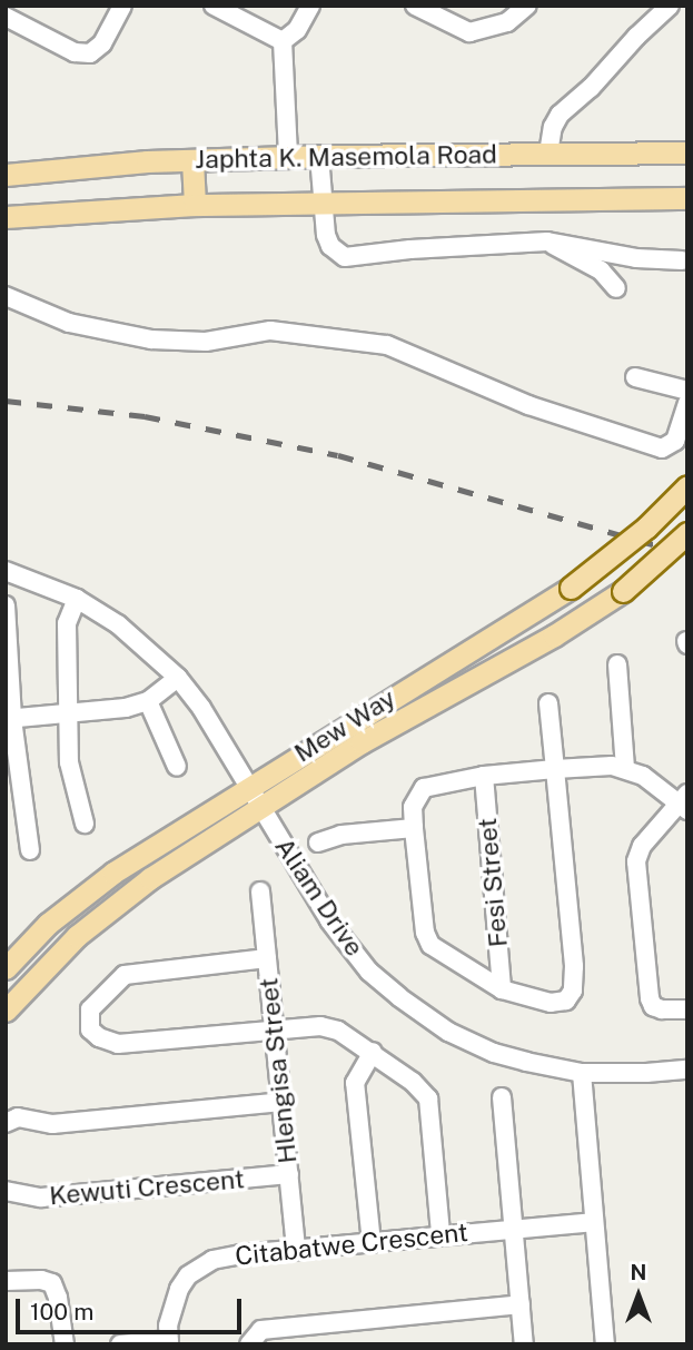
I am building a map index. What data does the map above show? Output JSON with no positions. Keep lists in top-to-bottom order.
{
  "streets": {
    "main road": ["Japhta K. Masemola Road", "Mew Way"],
    "street": [
      "Fesi Street",
      "Aliam Drive",
      "Hlengisa Street",
      "Kewuti Crescent",
      "Citabatwe Crescent"
    ]
  },
  "crossings": [
    ["Mew Way", "Aliam Drive"],
    ["Hlengisa Street", "Kewuti Crescent"],
    ["Hlengisa Street", "Citabatwe Crescent"]
  ],
  "scale_bar": "100 m",
  "north": "top"
}
